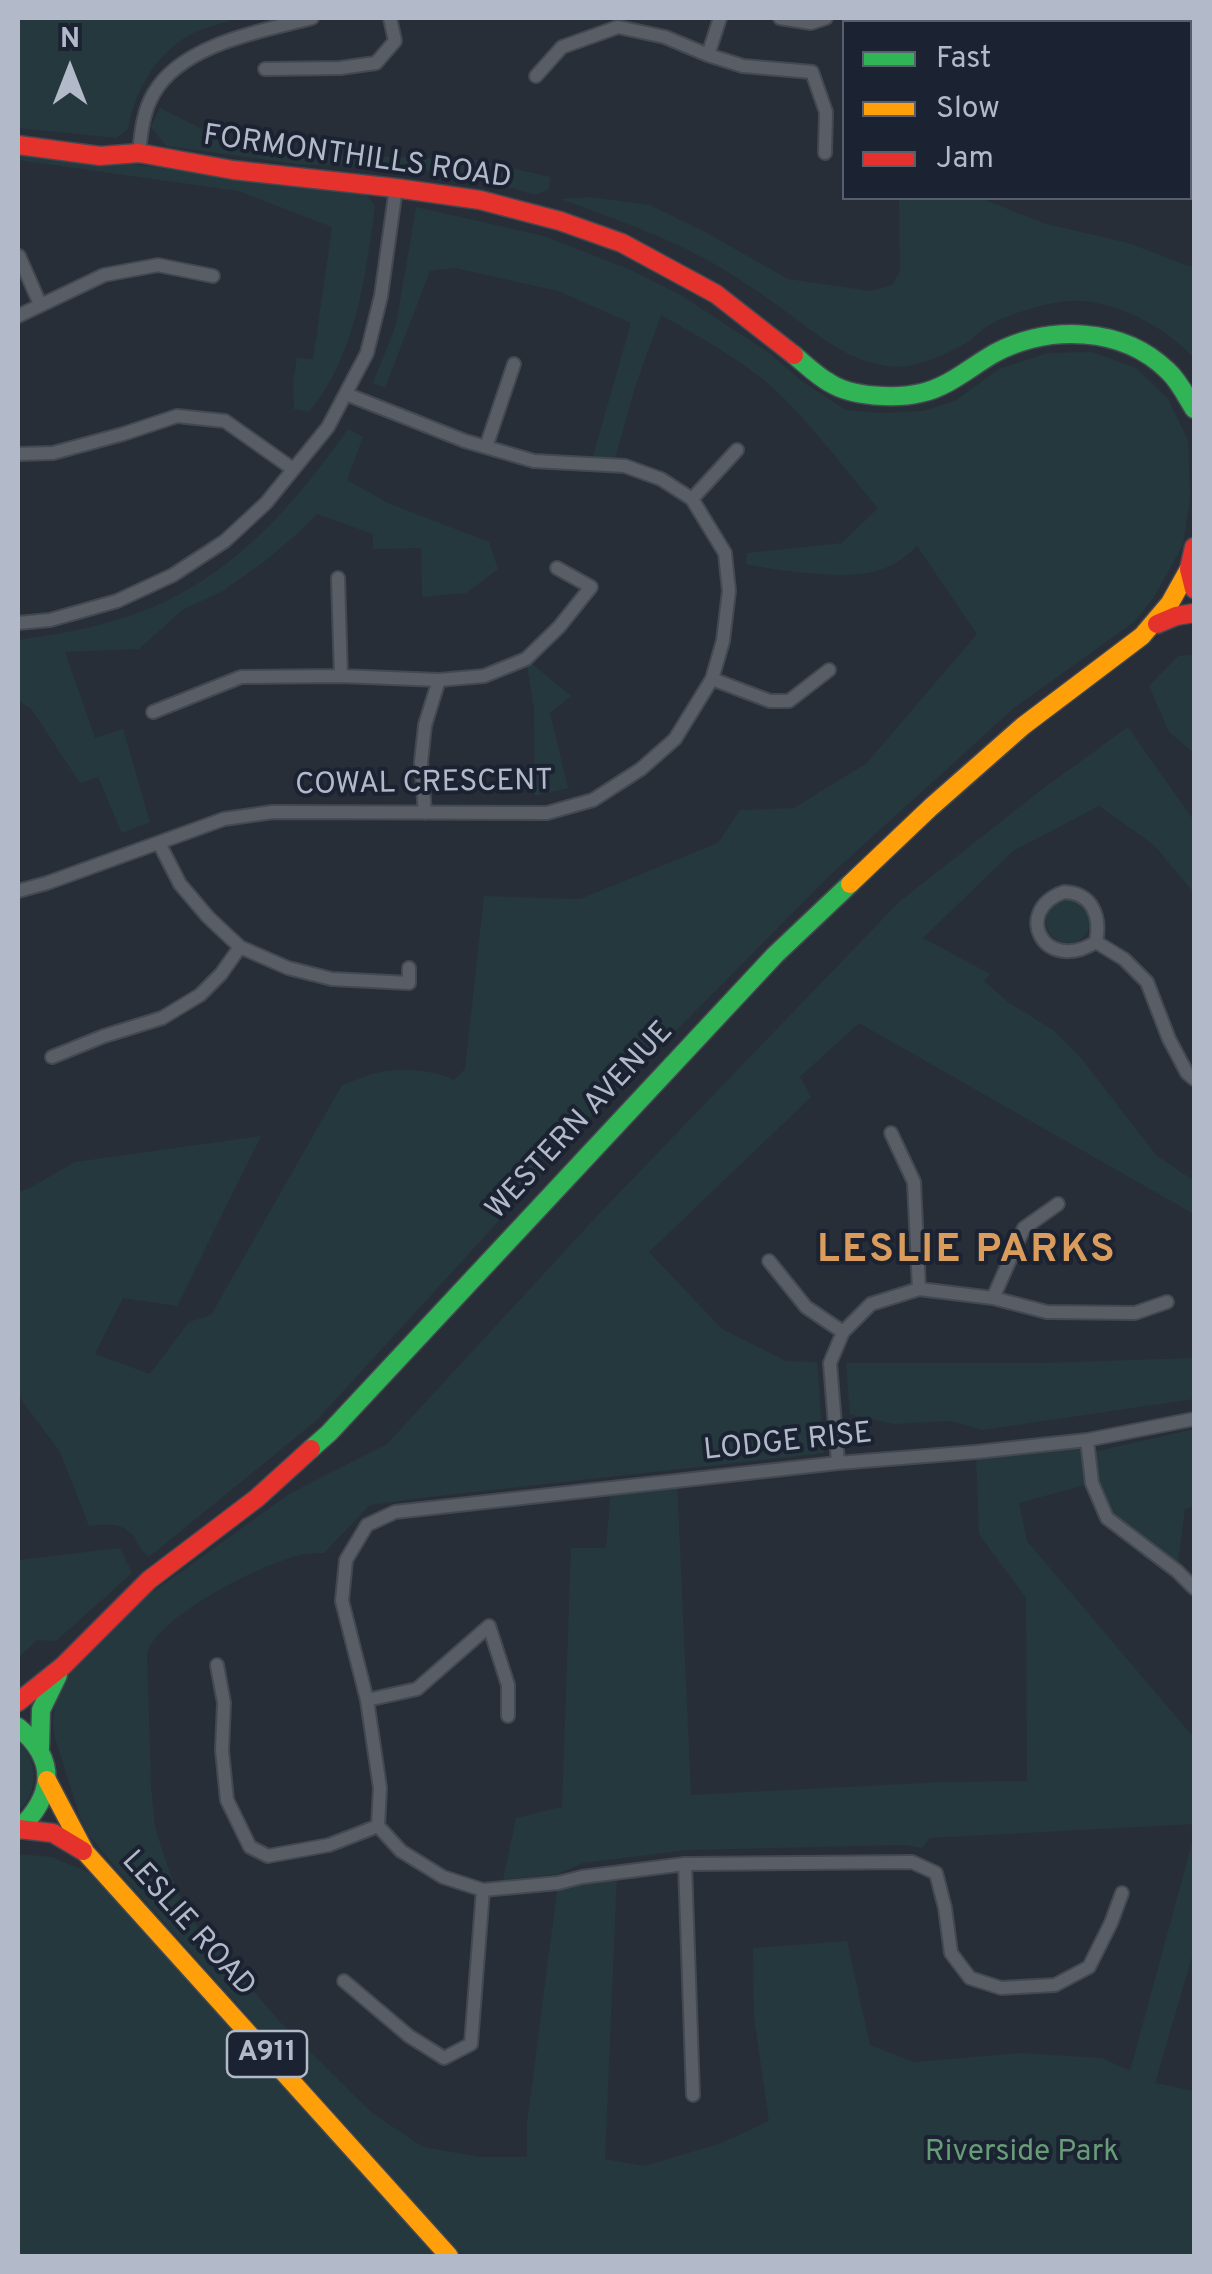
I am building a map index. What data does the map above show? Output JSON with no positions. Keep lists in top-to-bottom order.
{
  "streets": {
    "main road": [
      "FORMONTHILLS ROAD",
      "WESTERN AVENUE",
      "LESLIE ROAD",
      "A911"
    ],
    "street": ["COWAL CRESCENT", "LODGE RISE"]
  },
  "crossings": [
    ["LESLIE ROAD", "A911"]
  ],
  "districts": ["LESLIE PARKS"],
  "parks": ["Riverside Park"],
  "legend": ["Fast", "Slow", "Jam"],
  "north": "top"
}
